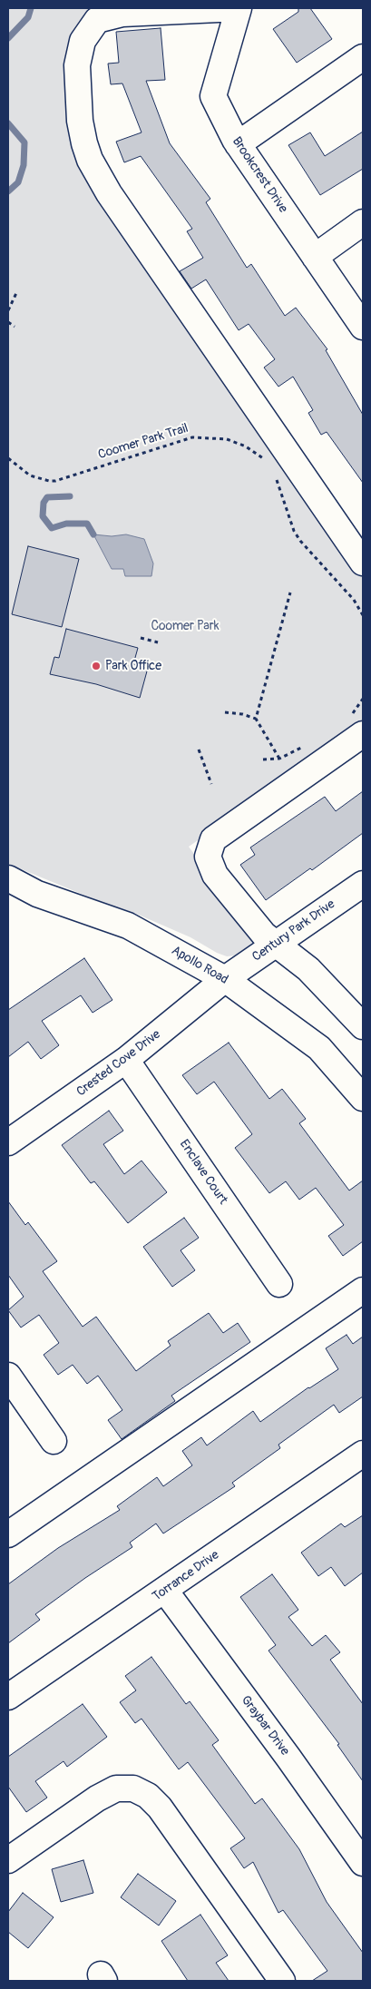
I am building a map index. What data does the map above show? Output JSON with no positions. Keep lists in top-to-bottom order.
{
  "streets": {
    "street": [
      "Brookcrest Drive",
      "Century Park Drive",
      "Apollo Road",
      "Crested Cove Drive",
      "Enclave Court",
      "Torrance Drive",
      "Graybar Drive"
    ],
    "path": ["Coomer Park Trail"]
  },
  "crossings": [
    ["Century Park Drive", "Apollo Road"],
    ["Century Park Drive", "Crested Cove Drive"],
    ["Apollo Road", "Crested Cove Drive"],
    ["Crested Cove Drive", "Enclave Court"],
    ["Torrance Drive", "Graybar Drive"]
  ],
  "parks": ["Coomer Park"],
  "places": ["Park Office"]
}
